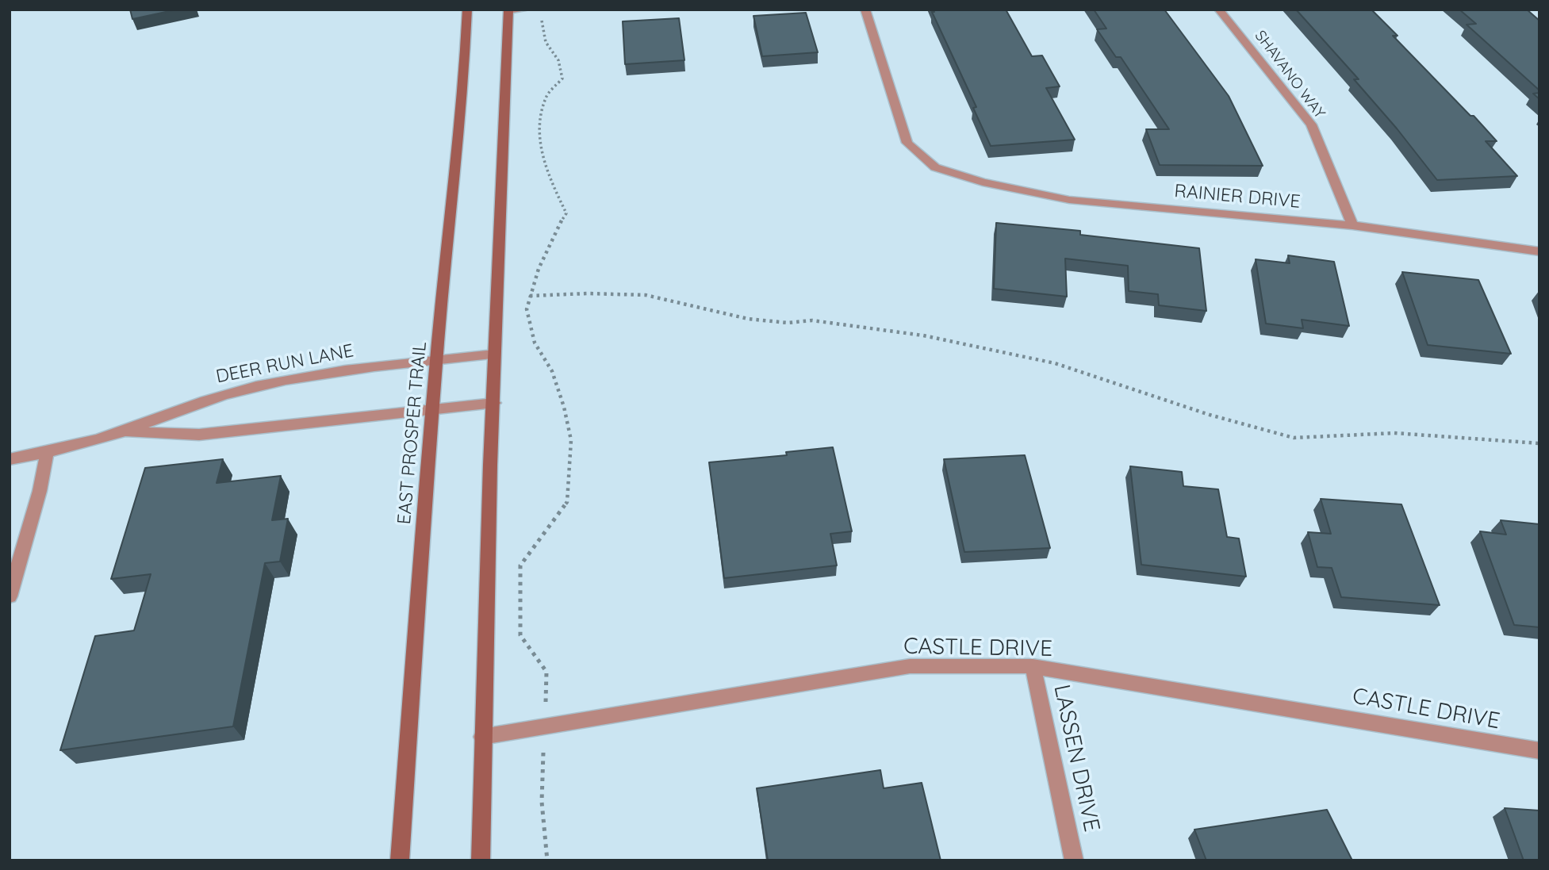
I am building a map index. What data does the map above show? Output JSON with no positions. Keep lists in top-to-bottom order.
{
  "streets": {
    "main road": ["EAST PROSPER TRAIL"],
    "street": [
      "SHAVANO WAY",
      "RAINIER DRIVE",
      "DEER RUN LANE",
      "CASTLE DRIVE",
      "LASSEN DRIVE"
    ]
  },
  "crossings": [
    ["SHAVANO WAY", "RAINIER DRIVE"],
    ["DEER RUN LANE", "EAST PROSPER TRAIL"],
    ["CASTLE DRIVE", "LASSEN DRIVE"]
  ]
}
